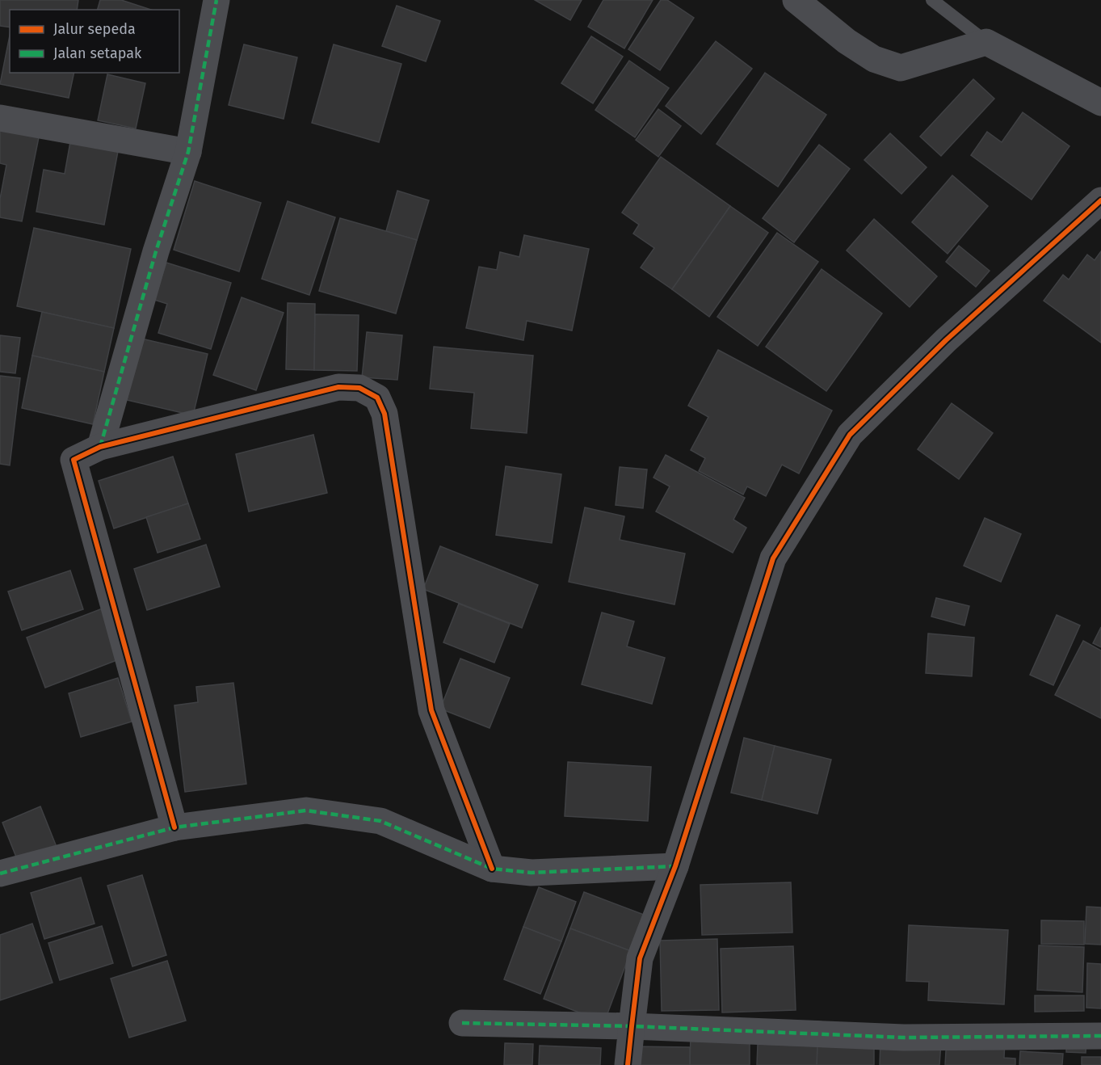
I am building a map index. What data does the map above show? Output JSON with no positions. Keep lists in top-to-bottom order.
{
  "legend": ["Jalur sepeda", "Jalan setapak"]
}
